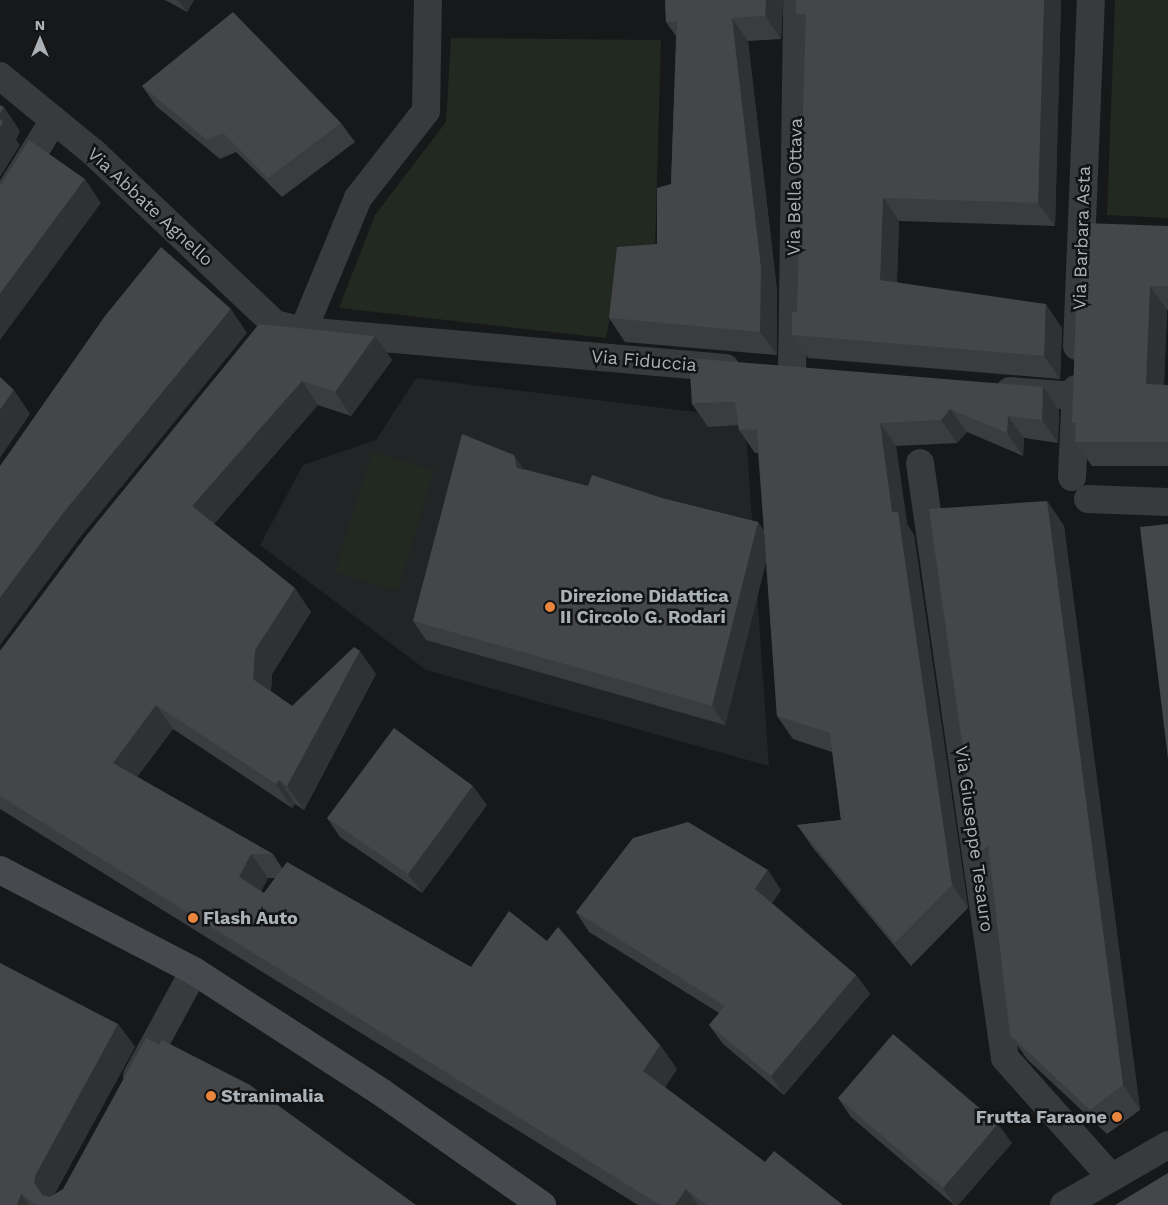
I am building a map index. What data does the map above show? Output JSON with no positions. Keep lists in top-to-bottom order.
{
  "streets": {
    "street": [
      "Via Bella Ottava",
      "Via Abbate Agnello",
      "Via Barbara Asta",
      "Via Fiduccia",
      "Via Giuseppe Tesauro"
    ]
  },
  "crossings": [
    ["Via Bella Ottava", "Via Fiduccia"]
  ],
  "places": [
    "Direzione Didattica II Circolo G. Rodari",
    "Flash Auto",
    "Stranimalia",
    "Frutta Faraone"
  ],
  "north": "top"
}
